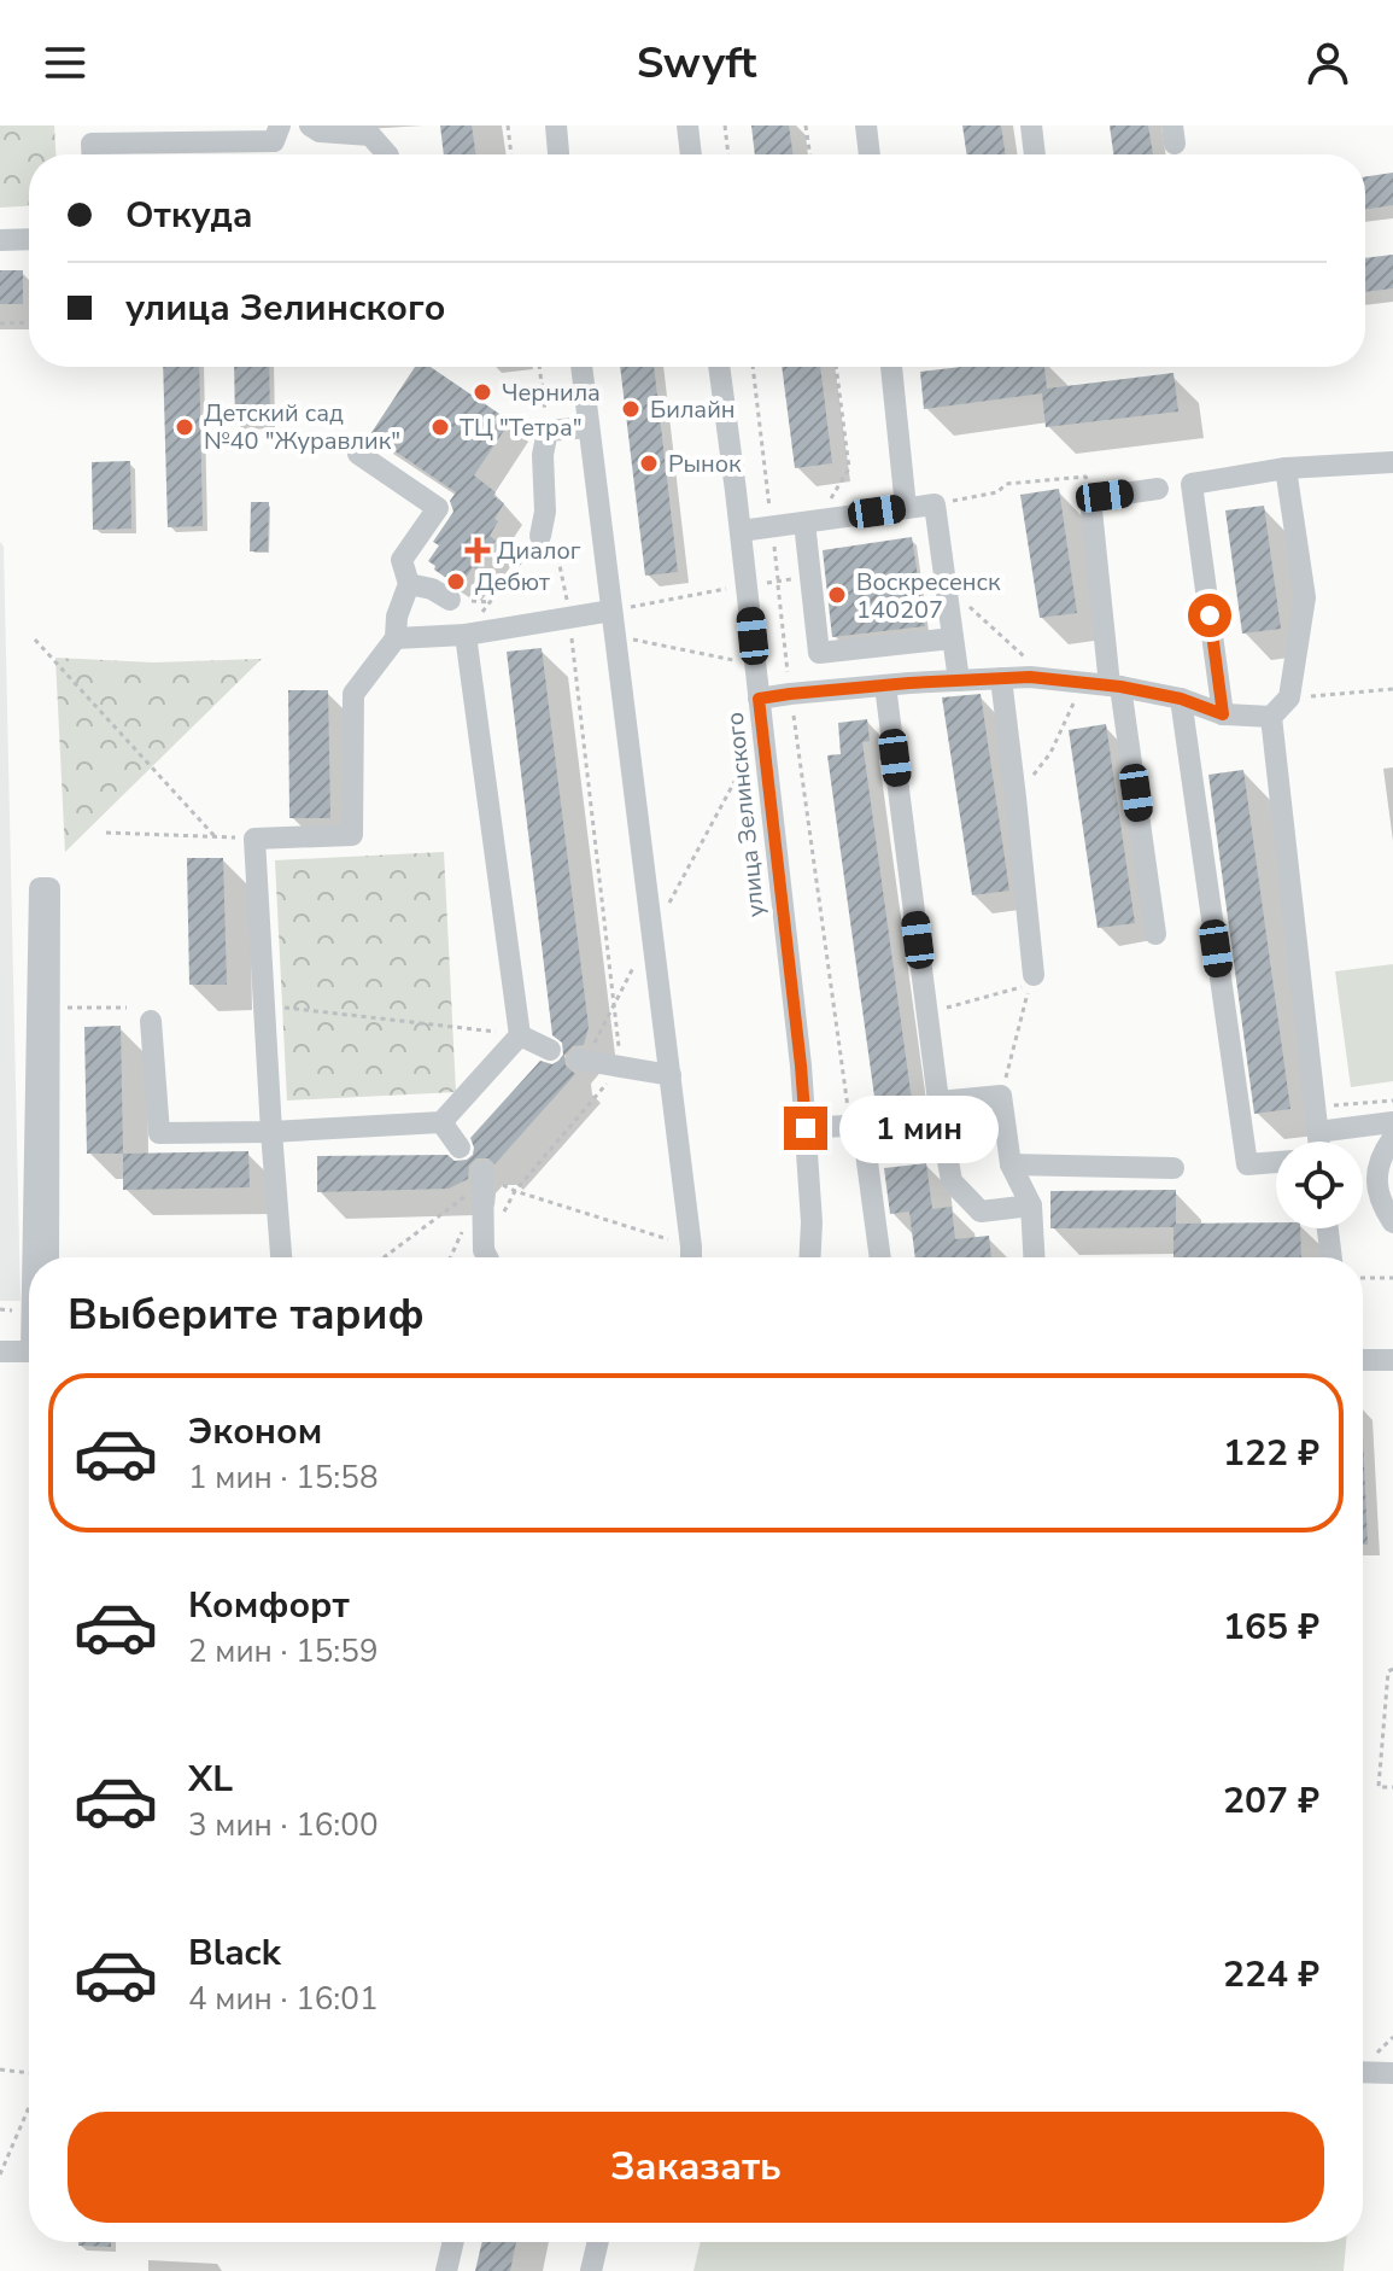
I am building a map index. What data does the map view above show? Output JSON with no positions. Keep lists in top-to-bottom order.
{
  "streets": {
    "street": ["улица Зелинского"]
  },
  "places": {
    "other": [
      "Чернила",
      "Билайн",
      "Детский сад №40 \"Журавлик\"",
      "ТЦ \"Тетра\"",
      "Рынок",
      "Дебют",
      "Воскресенск 140207"
    ],
    "health": ["Диалог"]
  },
  "page": {
    "header": "Swyft",
    "banner": ["Откуда", "улица Зелинского"],
    "bubble": "1 мин",
    "heading": "Выберите тариф",
    "list": [
      {
        "name": "Эконом",
        "note": "1 мин · 15:58",
        "value": "122 ₽"
      },
      {
        "name": "Комфорт",
        "note": "2 мин · 15:59",
        "value": "165 ₽"
      },
      {
        "name": "XL",
        "note": "3 мин · 16:00",
        "value": "207 ₽"
      },
      {
        "name": "Black",
        "note": "4 мин · 16:01",
        "value": "224 ₽"
      }
    ],
    "buttons": "Заказать"
  }
}
